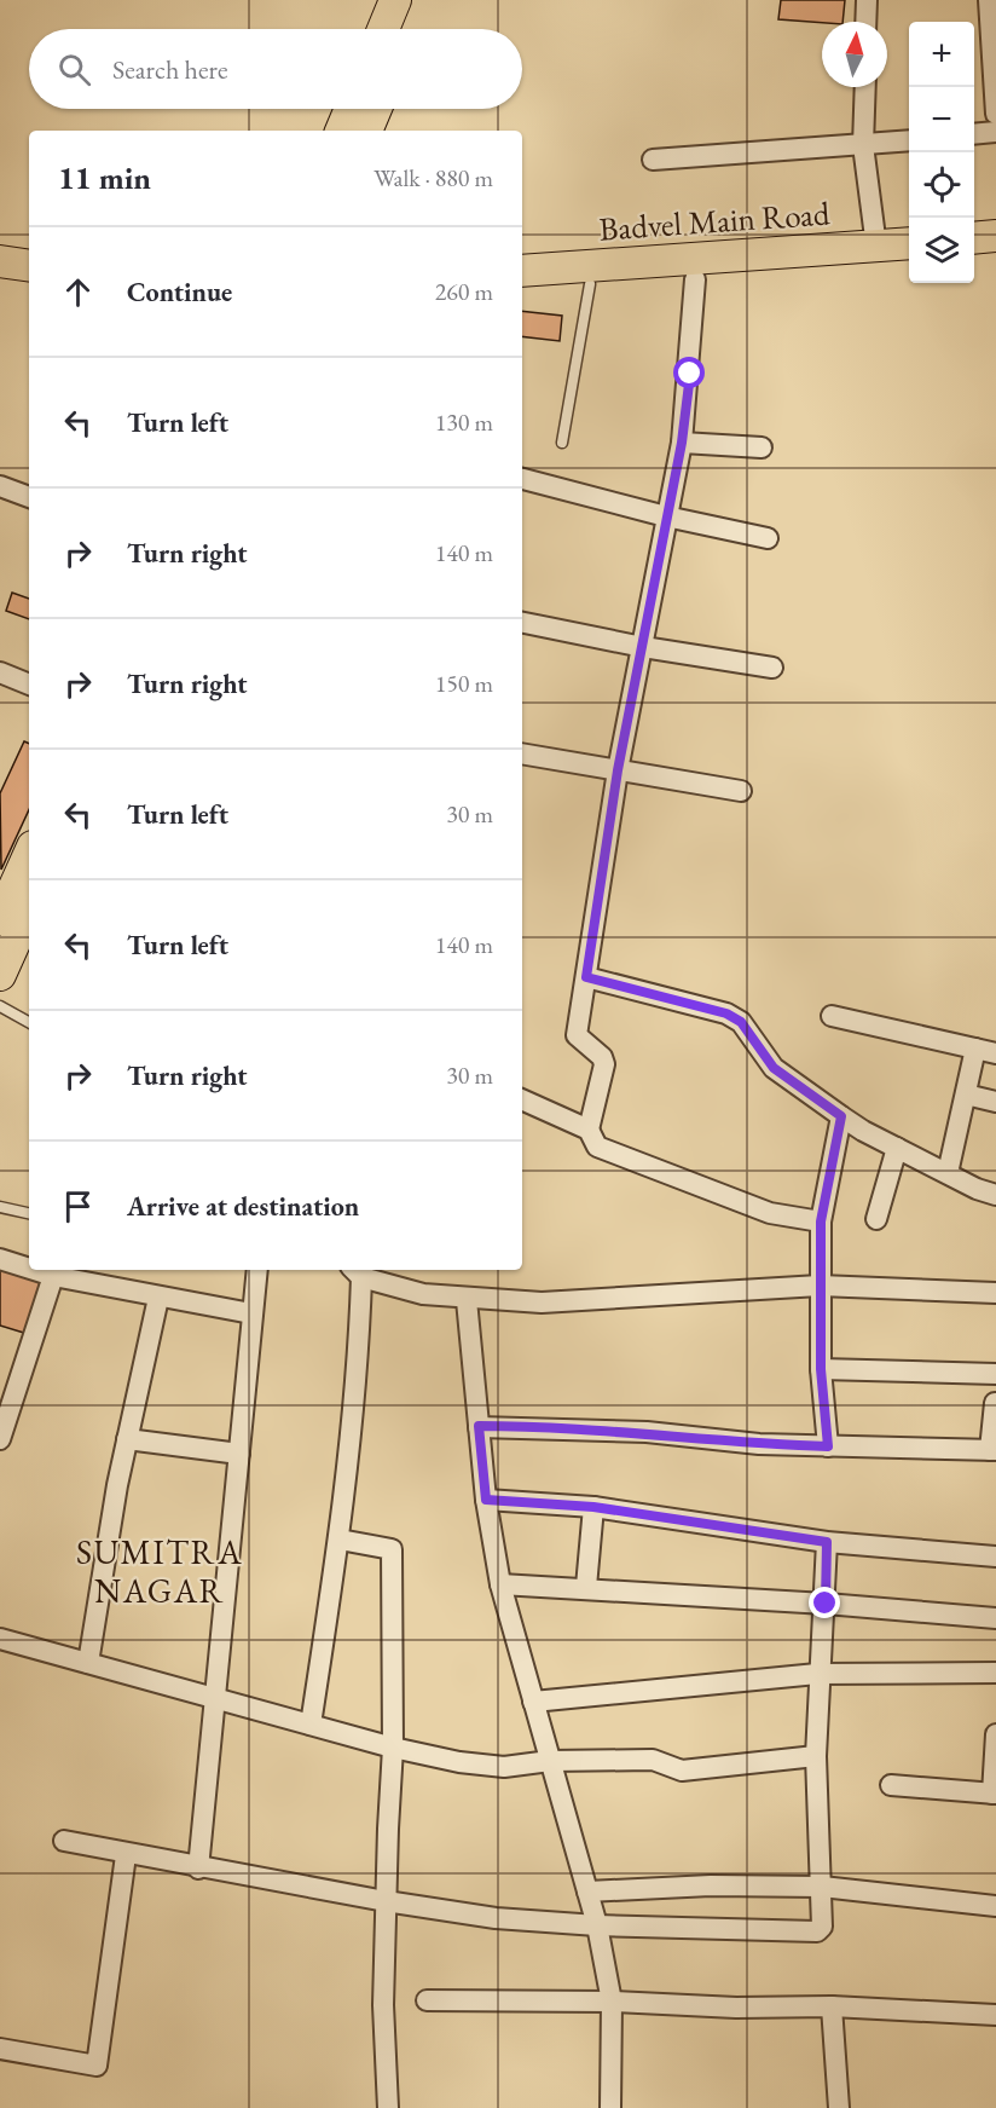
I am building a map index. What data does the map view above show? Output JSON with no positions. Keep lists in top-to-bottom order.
{
  "streets": {
    "main road": ["Badvel Main Road"]
  },
  "districts": ["SUMITRA NAGAR"],
  "north": "top",
  "page": {
    "map_buttons": ["+", "−"],
    "search": "Search here",
    "heading": ["11 min", "Walk · 880 m"],
    "list": [
      ["Continue", "260 m"],
      ["Turn left", "130 m"],
      ["Turn right", "140 m"],
      ["Turn right", "150 m"],
      ["Turn left", "30 m"],
      ["Turn left", "140 m"],
      ["Turn right", "30 m"],
      "Arrive at destination"
    ]
  }
}
